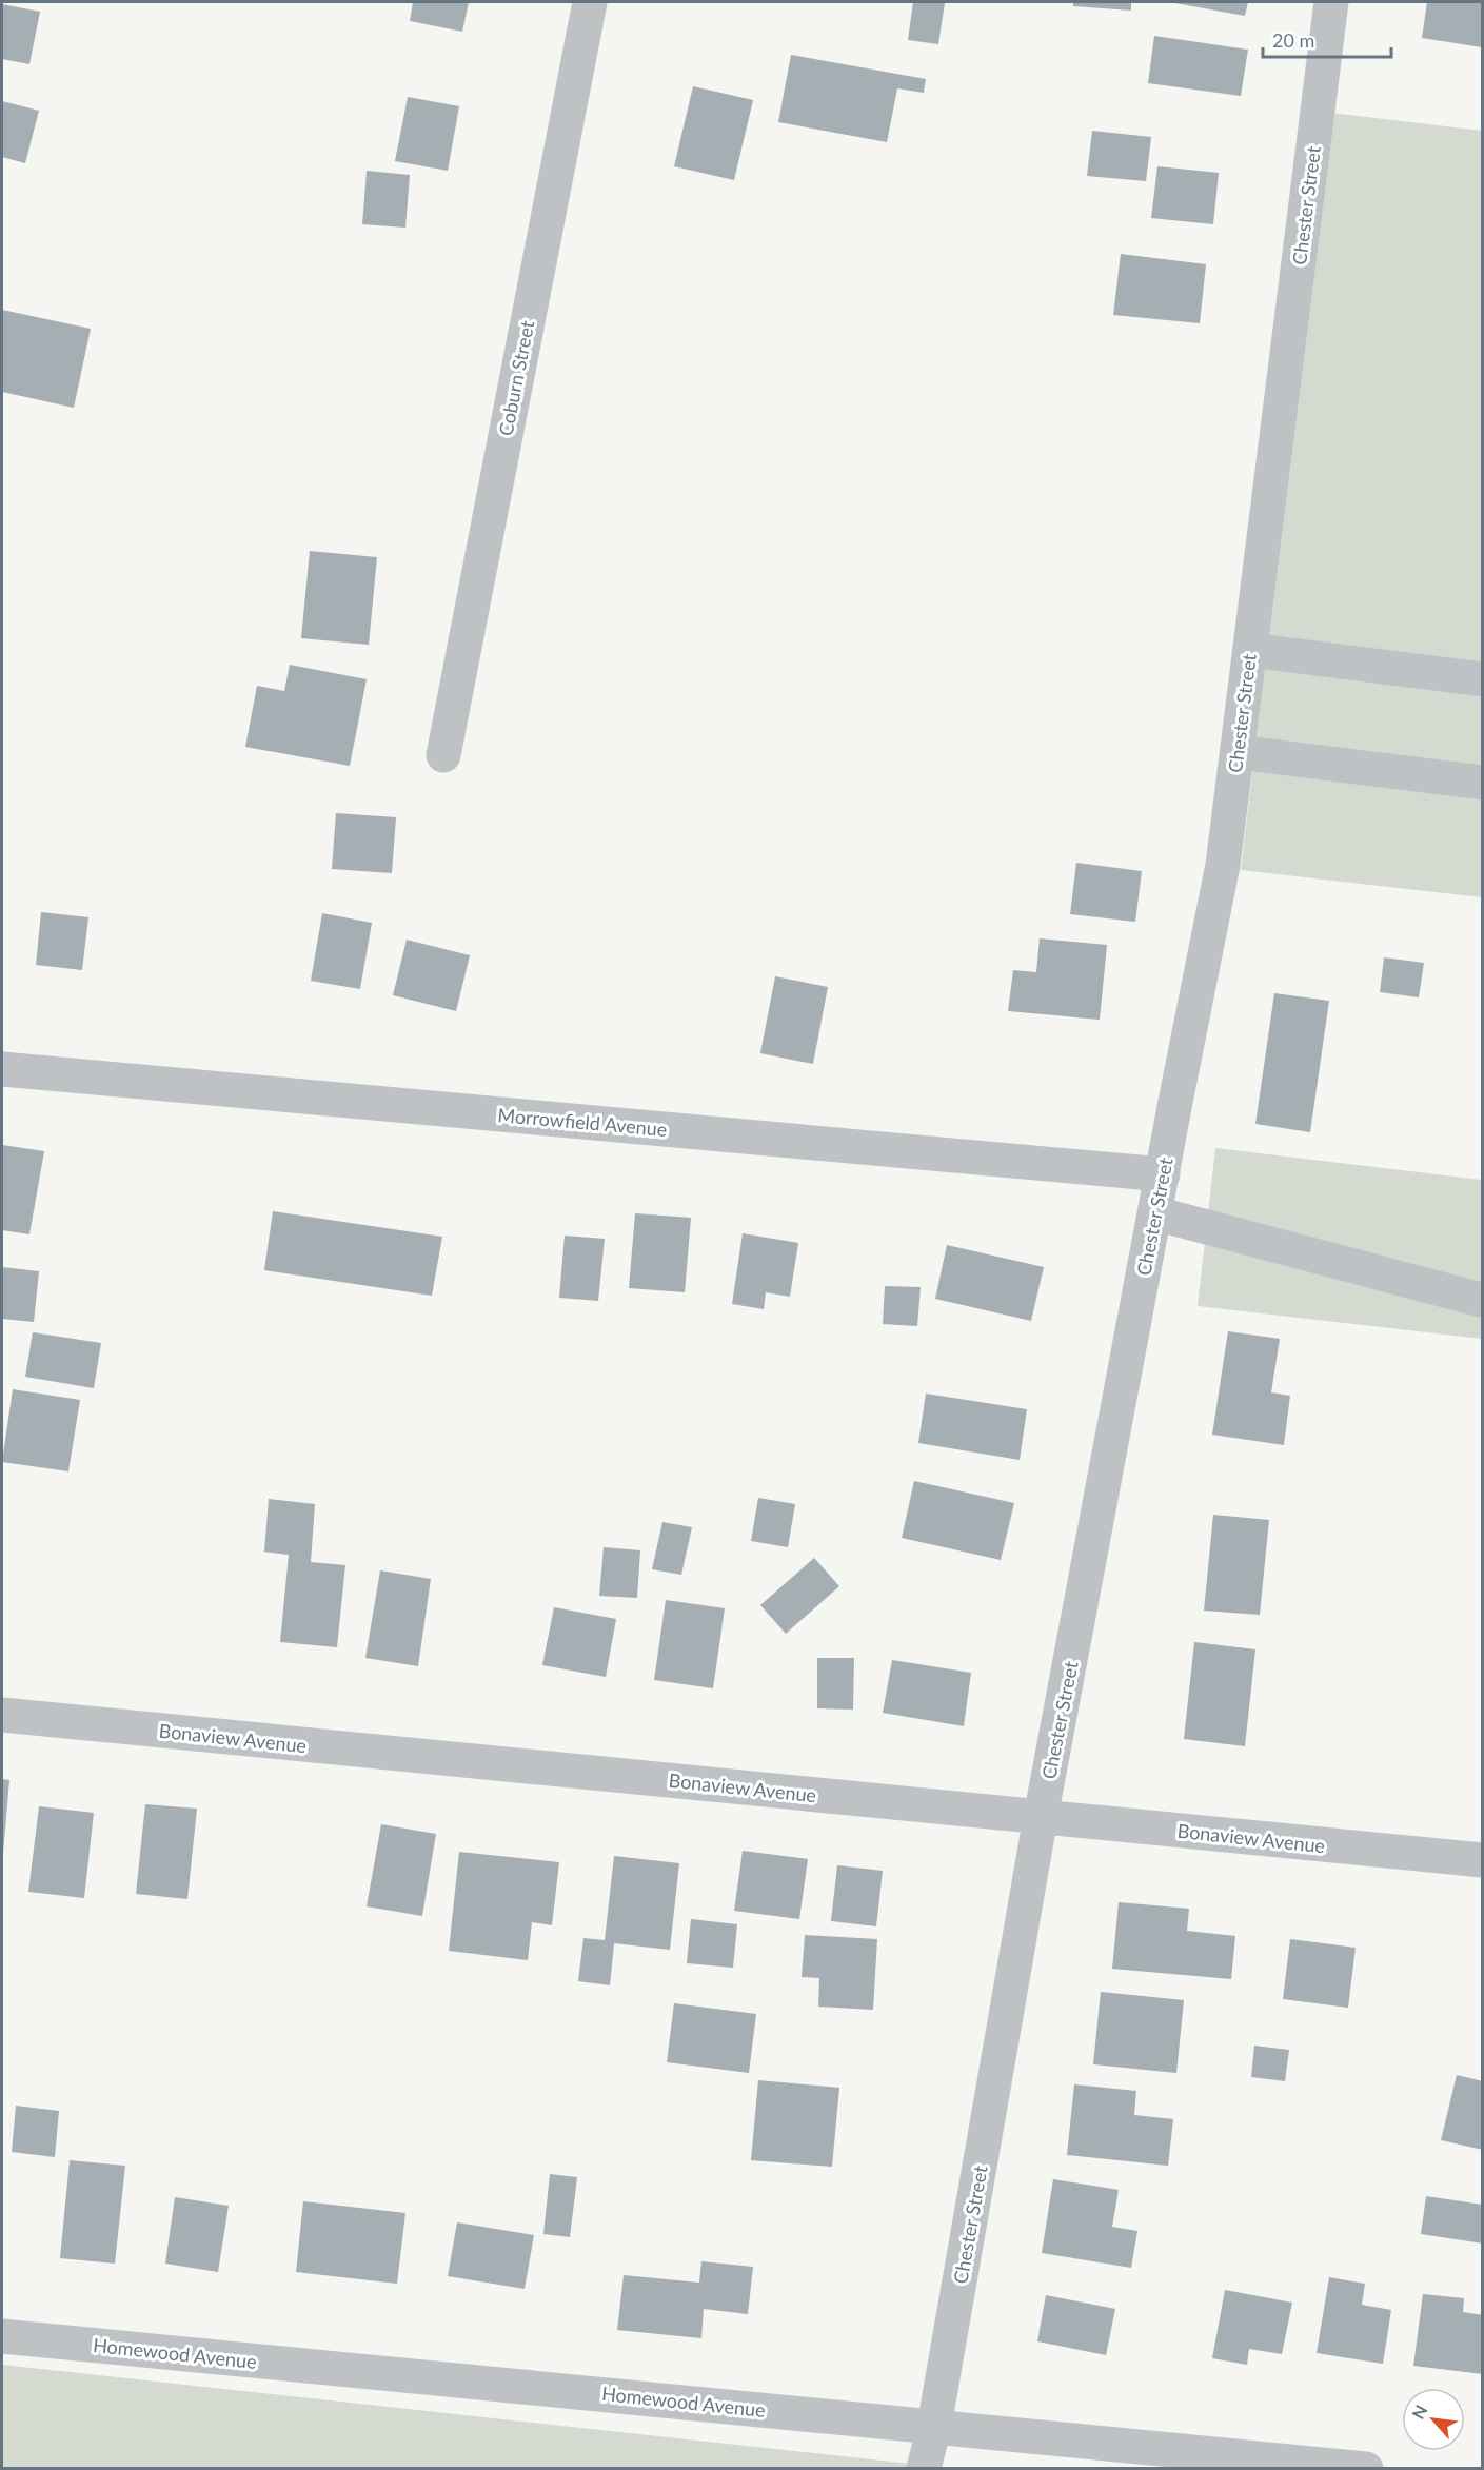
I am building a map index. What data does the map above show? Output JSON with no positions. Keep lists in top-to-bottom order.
{
  "streets": {
    "street": [
      "Chester Street",
      "Coburn Street",
      "Morrowfield Avenue",
      "Bonaview Avenue",
      "Homewood Avenue"
    ]
  },
  "crossings": [
    ["Chester Street", "Morrowfield Avenue"],
    ["Chester Street", "Bonaview Avenue"],
    ["Chester Street", "Homewood Avenue"]
  ],
  "scale_bar": "20 m",
  "north": "top left"
}
